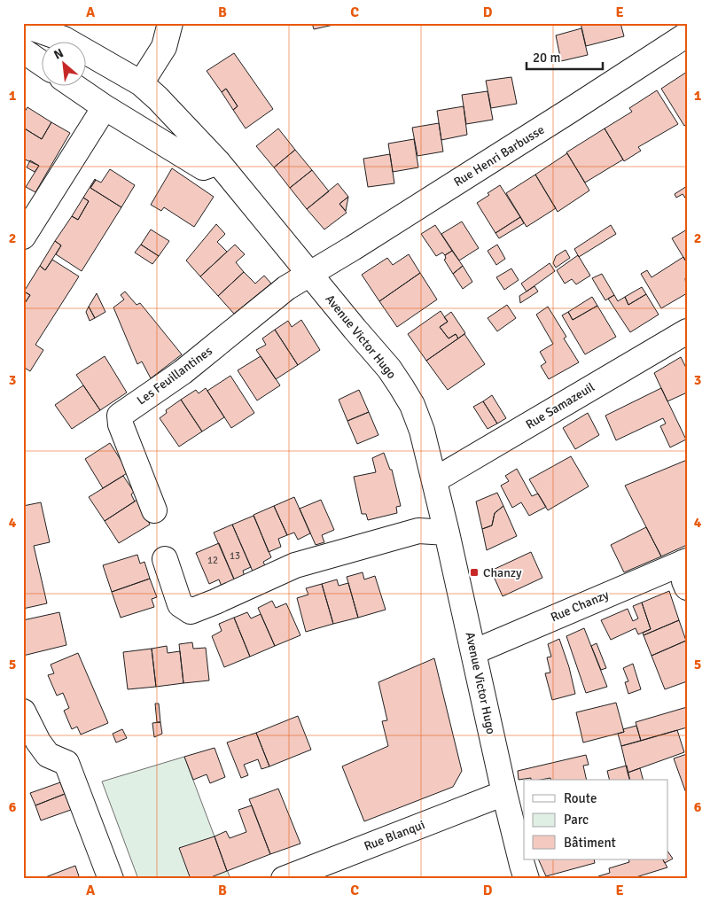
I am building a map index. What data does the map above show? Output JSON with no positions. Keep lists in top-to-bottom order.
{
  "streets": {
    "street": [
      "Rue Henri Barbusse",
      "Avenue Victor Hugo",
      "Les Feuillantines",
      "Rue Samazeuil",
      "Rue Chanzy",
      "Rue Blanqui"
    ]
  },
  "crossings": [
    ["Rue Henri Barbusse", "Avenue Victor Hugo"],
    ["Rue Henri Barbusse", "Les Feuillantines"],
    ["Avenue Victor Hugo", "Les Feuillantines"],
    ["Avenue Victor Hugo", "Rue Samazeuil"],
    ["Avenue Victor Hugo", "Rue Chanzy"],
    ["Avenue Victor Hugo", "Rue Blanqui"]
  ],
  "places": {
    "transit": ["Chanzy"]
  },
  "house_numbers": ["13", "12"],
  "legend": ["Route", "Parc", "Bâtiment"],
  "scale_bar": "20 m",
  "north": "top left",
  "grid": {
    "columns": [
      "A",
      "B",
      "C",
      "D",
      "E"
    ],
    "rows": [
      "1",
      "2",
      "3",
      "4",
      "5",
      "6"
    ]
  }
}
